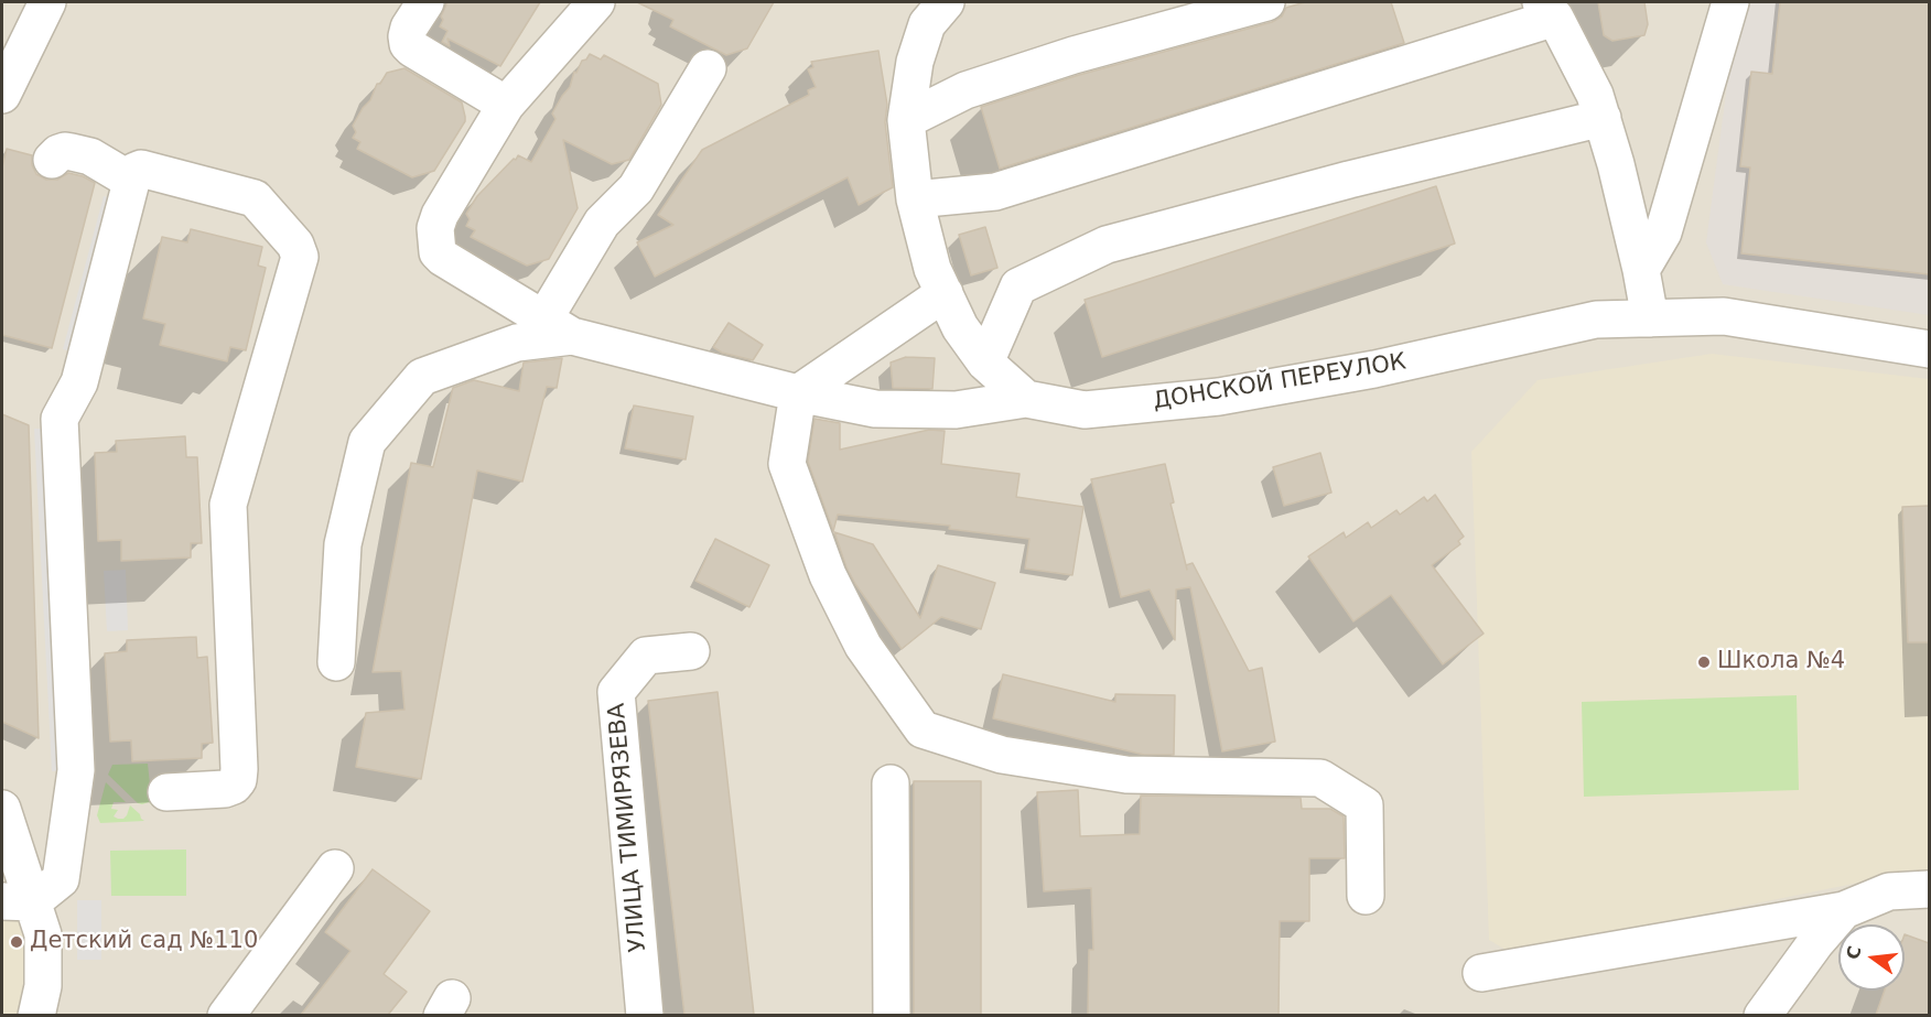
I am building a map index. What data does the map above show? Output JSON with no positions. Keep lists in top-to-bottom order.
{
  "streets": {
    "street": ["ДОНСКОЙ ПЕРЕУЛОК", "УЛИЦА ТИМИРЯЗЕВА"]
  },
  "places": ["Школа №4", "Детский сад №110"],
  "north": "left"
}
